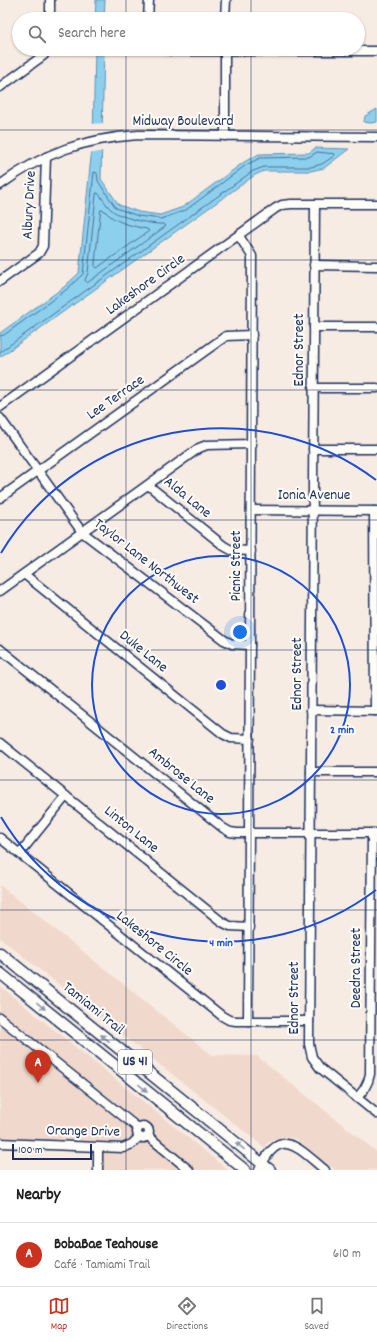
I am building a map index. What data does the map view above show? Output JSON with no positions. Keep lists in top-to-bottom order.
{
  "streets": {
    "main road": ["Tamiami Trail", "US 41"],
    "street": [
      "Midway Boulevard",
      "Albury Drive",
      "Lakeshore Circle",
      "Ednor Street",
      "Lee Terrace",
      "Ionia Avenue",
      "Alda Lane",
      "Taylor Lane Northwest",
      "Picnic Street",
      "Duke Lane",
      "Ambrose Lane",
      "Linton Lane",
      "Deedra Street",
      "Orange Drive"
    ]
  },
  "crossings": [
    ["Midway Boulevard", "Albury Drive"],
    ["Lakeshore Circle", "Ednor Street"],
    ["Lakeshore Circle", "Picnic Street"],
    ["Ednor Street", "Ionia Avenue"],
    ["Ednor Street", "Ambrose Lane"],
    ["Ednor Street", "Deedra Street"],
    ["Lee Terrace", "Taylor Lane Northwest"],
    ["Lee Terrace", "Picnic Street"],
    ["Ionia Avenue", "Picnic Street"],
    ["Alda Lane", "Picnic Street"],
    ["Taylor Lane Northwest", "Picnic Street"],
    ["Picnic Street", "Duke Lane"],
    ["Picnic Street", "Ambrose Lane"],
    ["Picnic Street", "Linton Lane"],
    ["Ambrose Lane", "Deedra Street"]
  ],
  "scale_bar": "100 m",
  "page": {
    "search": "Search here",
    "pins": "A",
    "scale": "100 m",
    "heading": "Nearby",
    "list": [
      {
        "mark": "A",
        "name": "BobaBae Teahouse",
        "note": "Café · Tamiami Trail",
        "value": "610 m"
      }
    ],
    "nav": ["Map", "Directions", "Saved"]
  },
  "rings": ["2 min", "4 min"]
}
